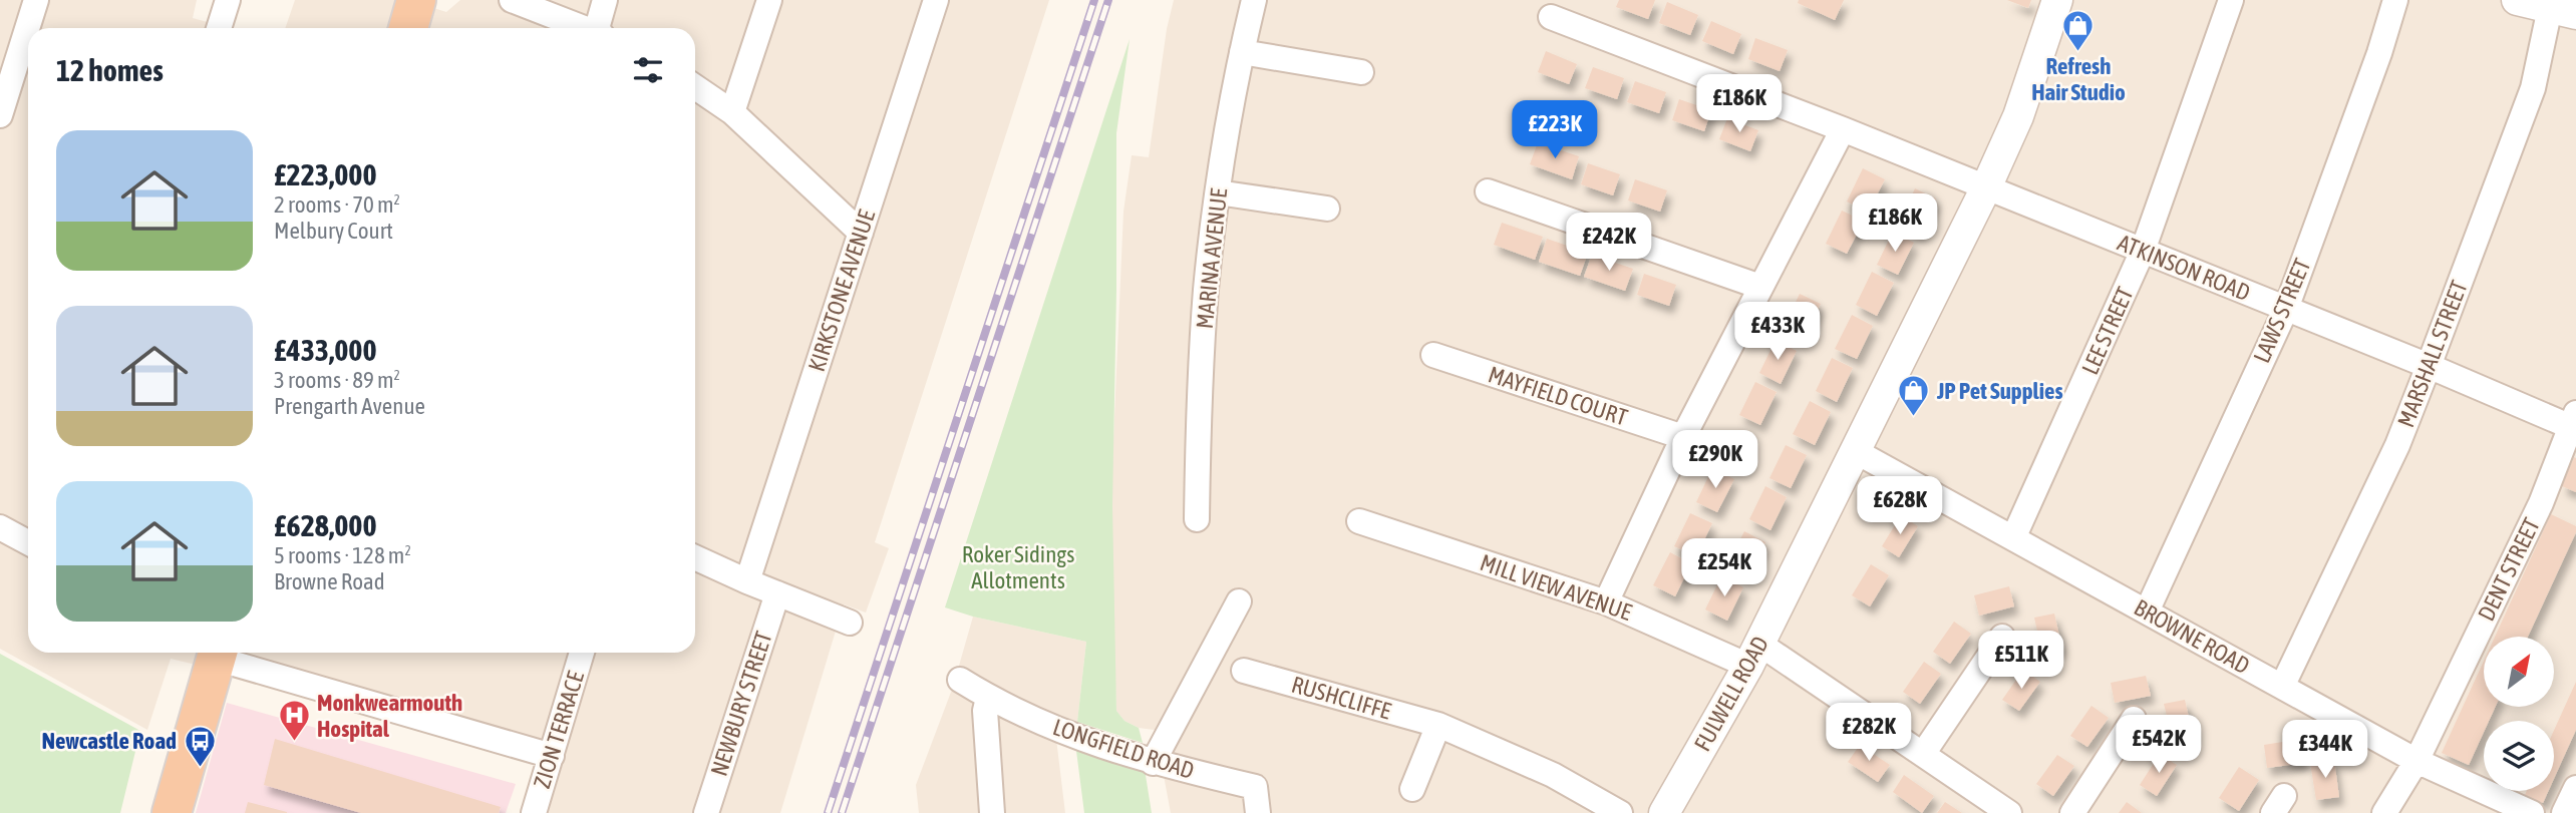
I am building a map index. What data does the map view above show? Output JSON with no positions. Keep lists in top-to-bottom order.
{
  "streets": {
    "street": [
      "MARINA AVENUE",
      "ATKINSON ROAD",
      "KIRKSTONE AVENUE",
      "LAWS STREET",
      "LEE STREET",
      "MARSHALL STREET",
      "MAYFIELD COURT",
      "DENT STREET",
      "MILL VIEW AVENUE",
      "BROWNE ROAD",
      "FULWELL ROAD",
      "RUSHCLIFFE",
      "NEWBURY STREET",
      "ZION TERRACE",
      "LONGFIELD ROAD"
    ]
  },
  "crossings": [
    ["ATKINSON ROAD", "LAWS STREET"],
    ["ATKINSON ROAD", "LEE STREET"],
    ["ATKINSON ROAD", "MARSHALL STREET"],
    ["ATKINSON ROAD", "DENT STREET"],
    ["ATKINSON ROAD", "FULWELL ROAD"],
    ["LAWS STREET", "BROWNE ROAD"],
    ["LEE STREET", "BROWNE ROAD"],
    ["MARSHALL STREET", "BROWNE ROAD"],
    ["DENT STREET", "BROWNE ROAD"],
    ["MILL VIEW AVENUE", "FULWELL ROAD"],
    ["BROWNE ROAD", "FULWELL ROAD"]
  ],
  "parks": ["Roker Sidings Allotments"],
  "places": {
    "shop": ["Refresh Hair Studio", "JP Pet Supplies"],
    "hospital": ["Monkwearmouth Hospital"],
    "bus stop": ["Newcastle Road"]
  },
  "north": "top right",
  "page": {
    "heading": "12 homes",
    "price": [
      "£186K",
      "£223K",
      "£186K",
      "£242K",
      "£433K",
      "£290K",
      "£628K",
      "£254K",
      "£511K",
      "£282K",
      "£542K",
      "£344K"
    ],
    "list": [
      {
        "name": "£223,000",
        "note": "2 rooms · 70 m² · Melbury Court"
      },
      {
        "name": "£433,000",
        "note": "3 rooms · 89 m² · Prengarth Avenue"
      },
      {
        "name": "£628,000",
        "note": "5 rooms · 128 m² · Browne Road"
      }
    ]
  }
}
